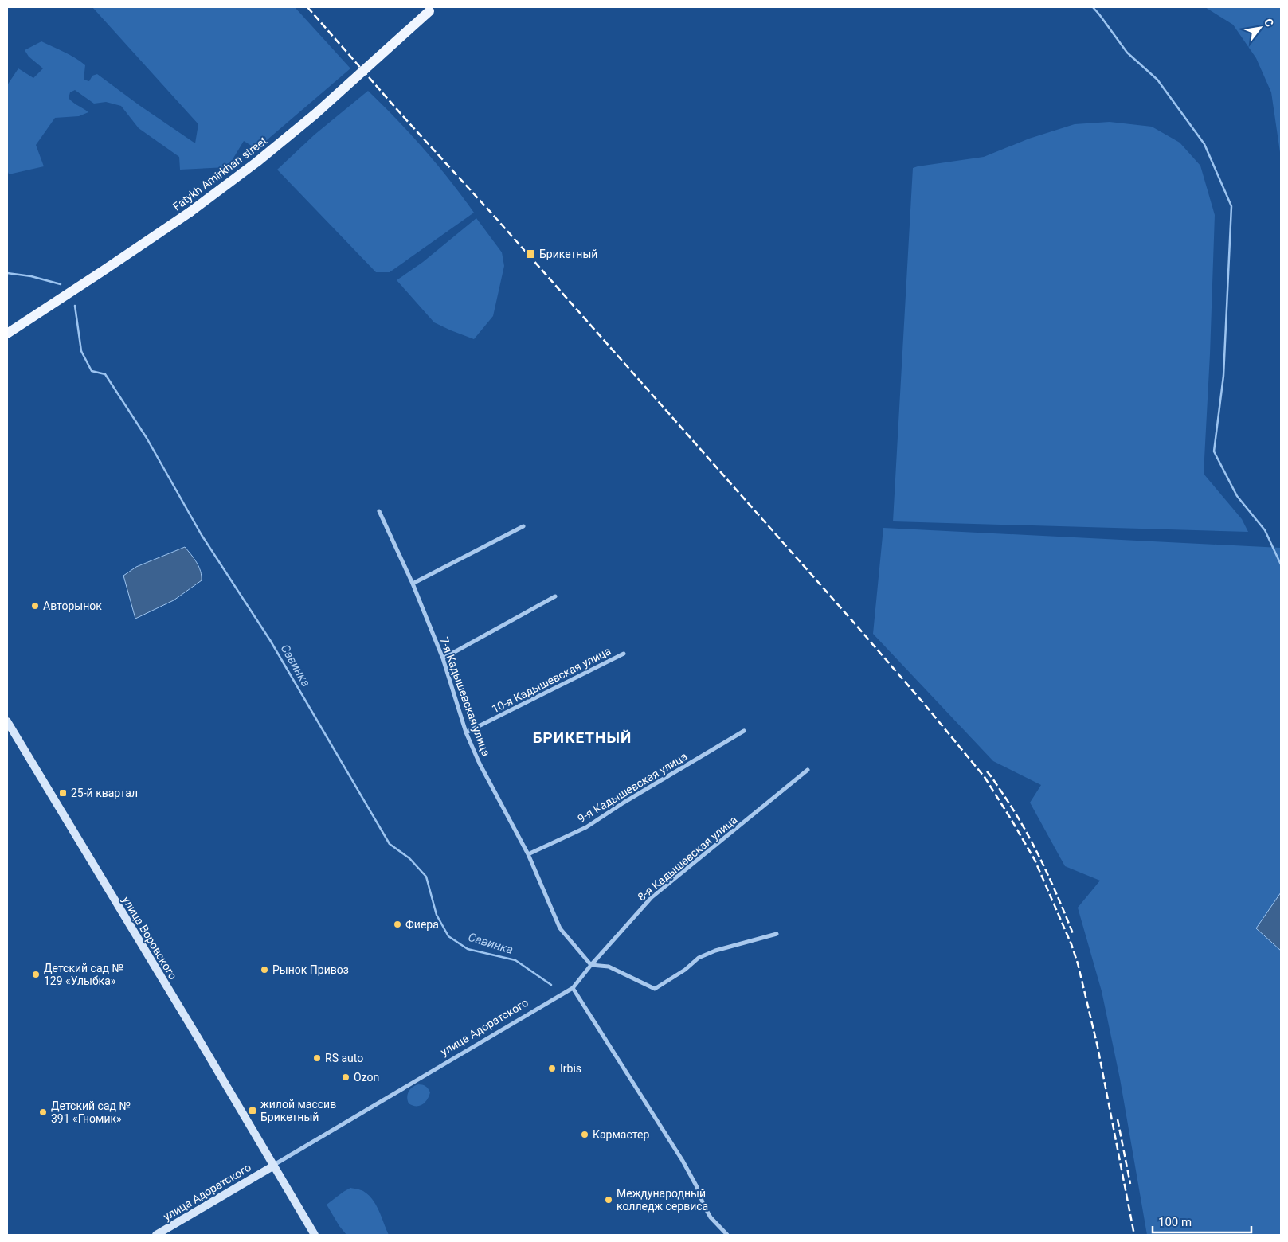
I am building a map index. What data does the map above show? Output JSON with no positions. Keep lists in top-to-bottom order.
{
  "streets": {
    "main road": ["Fatykh Amirkhan street"],
    "street": [
      "10-я Кадышевская улица",
      "7-я Кадышевская улица",
      "9-я Кадышевская улица",
      "8-я Кадышевская улица",
      "улица Воровского",
      "улица Адоратского"
    ]
  },
  "crossings": [
    ["10-я Кадышевская улица", "7-я Кадышевская улица"],
    ["7-я Кадышевская улица", "9-я Кадышевская улица"],
    ["7-я Кадышевская улица", "8-я Кадышевская улица"],
    ["8-я Кадышевская улица", "улица Адоратского"],
    ["улица Воровского", "улица Адоратского"]
  ],
  "districts": ["БРИКЕТНЫЙ"],
  "water": ["Савинка"],
  "places": {
    "transit": ["Брикетный", "25-й квартал", "жилой массив Брикетный"],
    "other": [
      "Авторынок",
      "Фиера",
      "Рынок Привоз",
      "Детский сад № 129 «Улыбка»",
      "RS auto",
      "Irbis",
      "Ozon",
      "Детский сад № 391 «Гномик»",
      "Кармастер",
      "Международный колледж сервиса"
    ]
  },
  "scale_bar": "100 m",
  "north": "top right"
}
